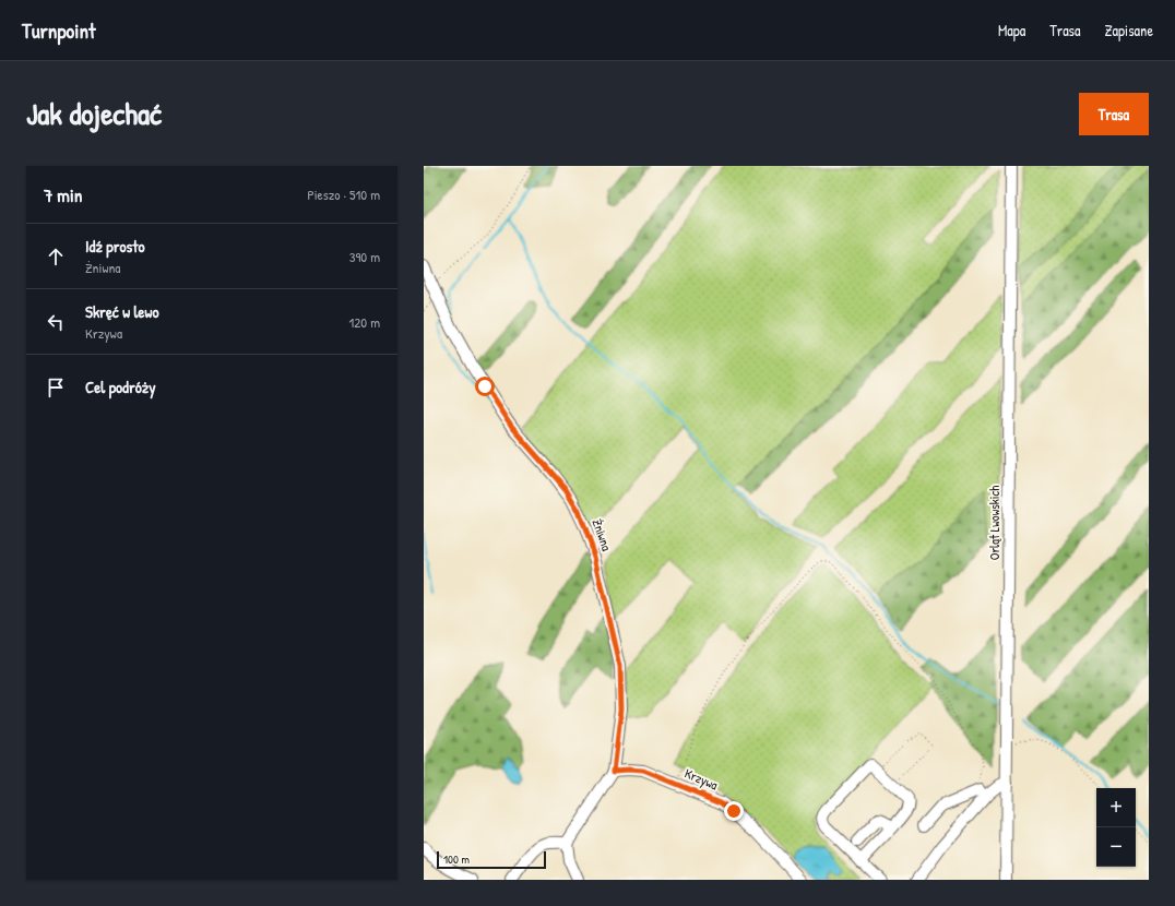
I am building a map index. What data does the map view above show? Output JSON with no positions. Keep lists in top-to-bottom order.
{
  "streets": {
    "street": ["Orląt Lwowskich", "Żniwna", "Krzywa"]
  },
  "crossings": [
    ["Żniwna", "Krzywa"]
  ],
  "scale_bar": "100 m",
  "page": {
    "header": "Turnpoint",
    "nav": ["Mapa", "Trasa", "Zapisane"],
    "title": "Jak dojechać",
    "buttons": "Trasa",
    "heading": ["7 min", "Pieszo · 510 m"],
    "list": [
      ["Idź prosto", "Żniwna", "390 m"],
      ["Skręć w lewo", "Krzywa", "120 m"],
      "Cel podróży"
    ],
    "map_buttons": ["+", "−"],
    "scale": "100 m"
  }
}
